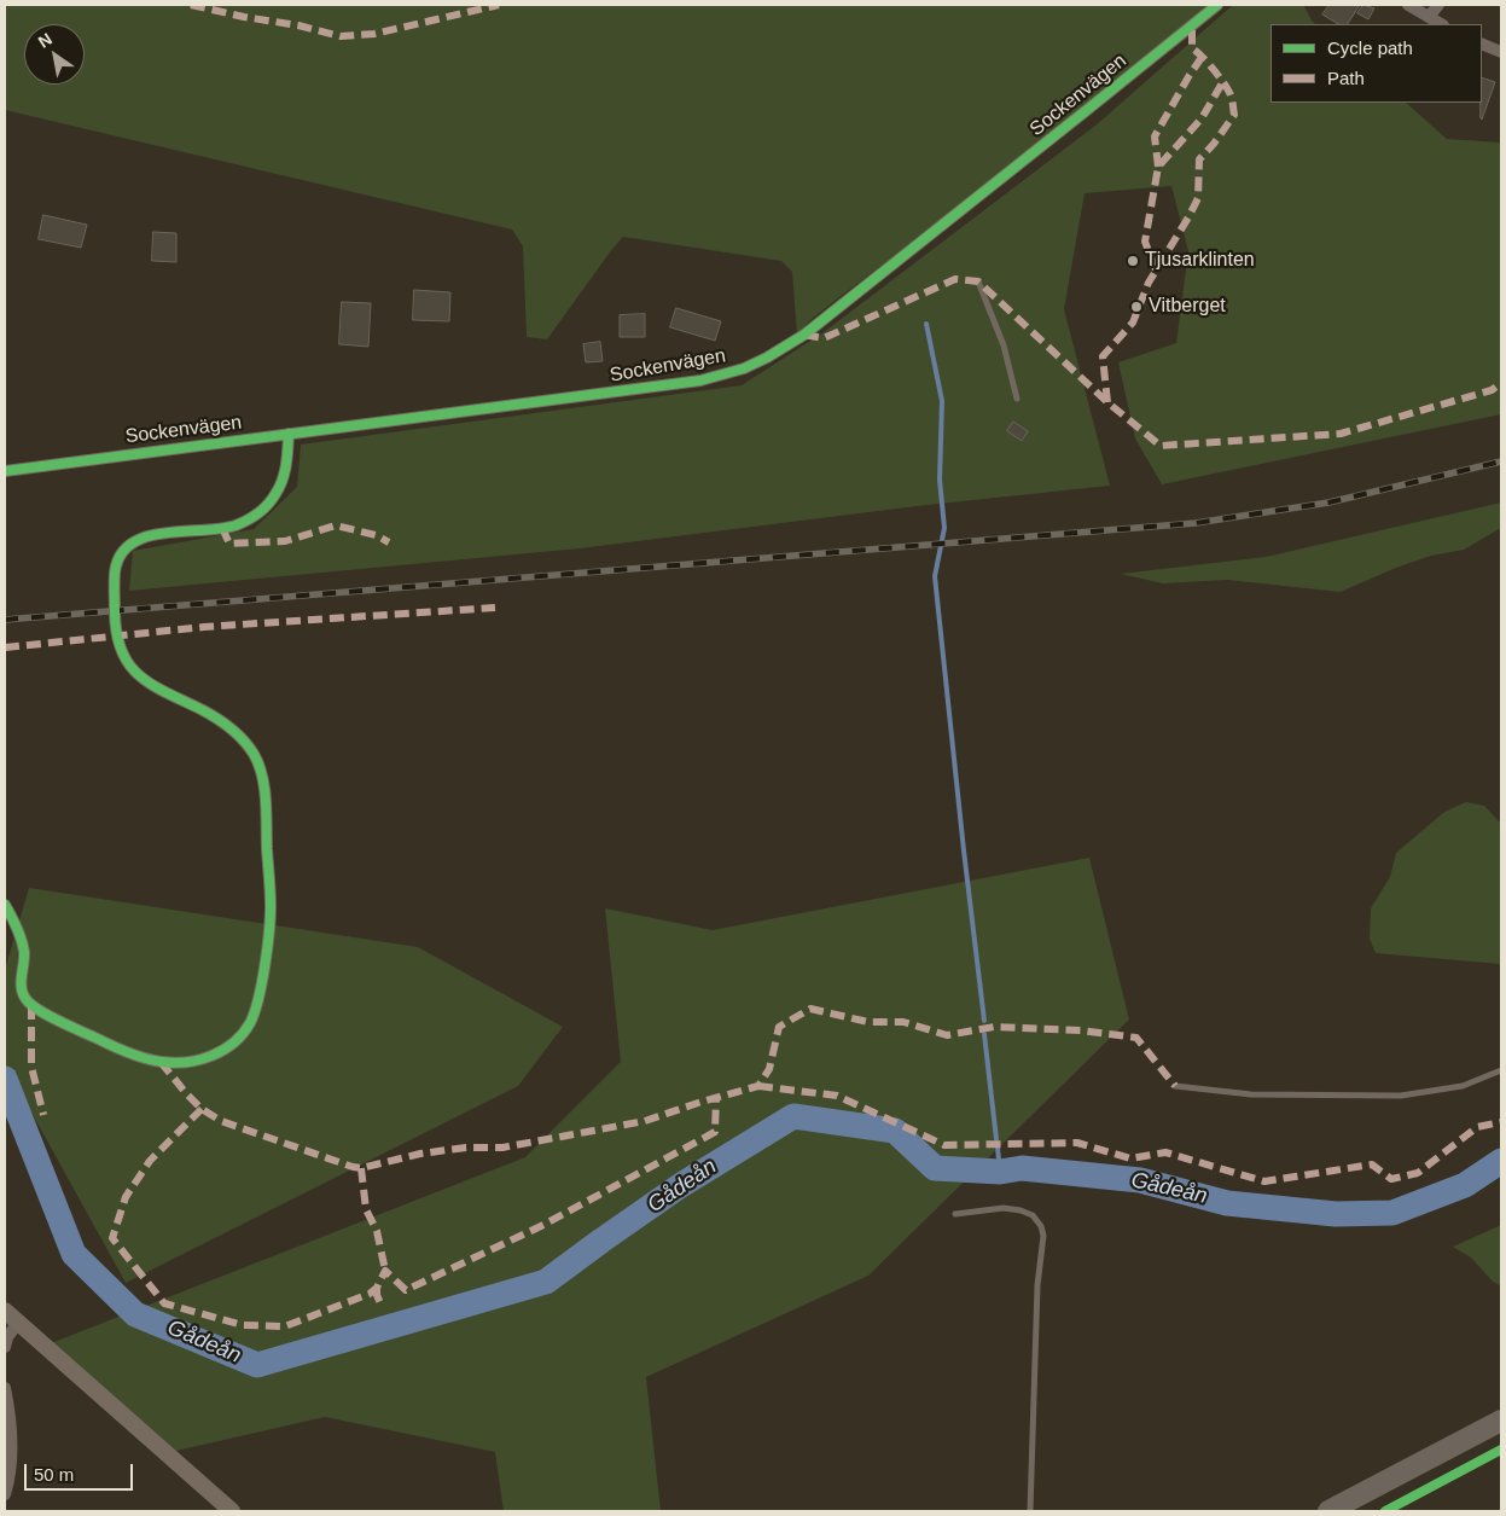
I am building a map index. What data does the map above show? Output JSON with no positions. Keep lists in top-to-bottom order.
{
  "streets": {
    "street": ["Sockenvägen"]
  },
  "water": ["Gådeån"],
  "places": ["Tjusarklinten", "Vitberget"],
  "legend": ["Cycle path", "Path"],
  "scale_bar": "50 m",
  "north": "top left"
}
